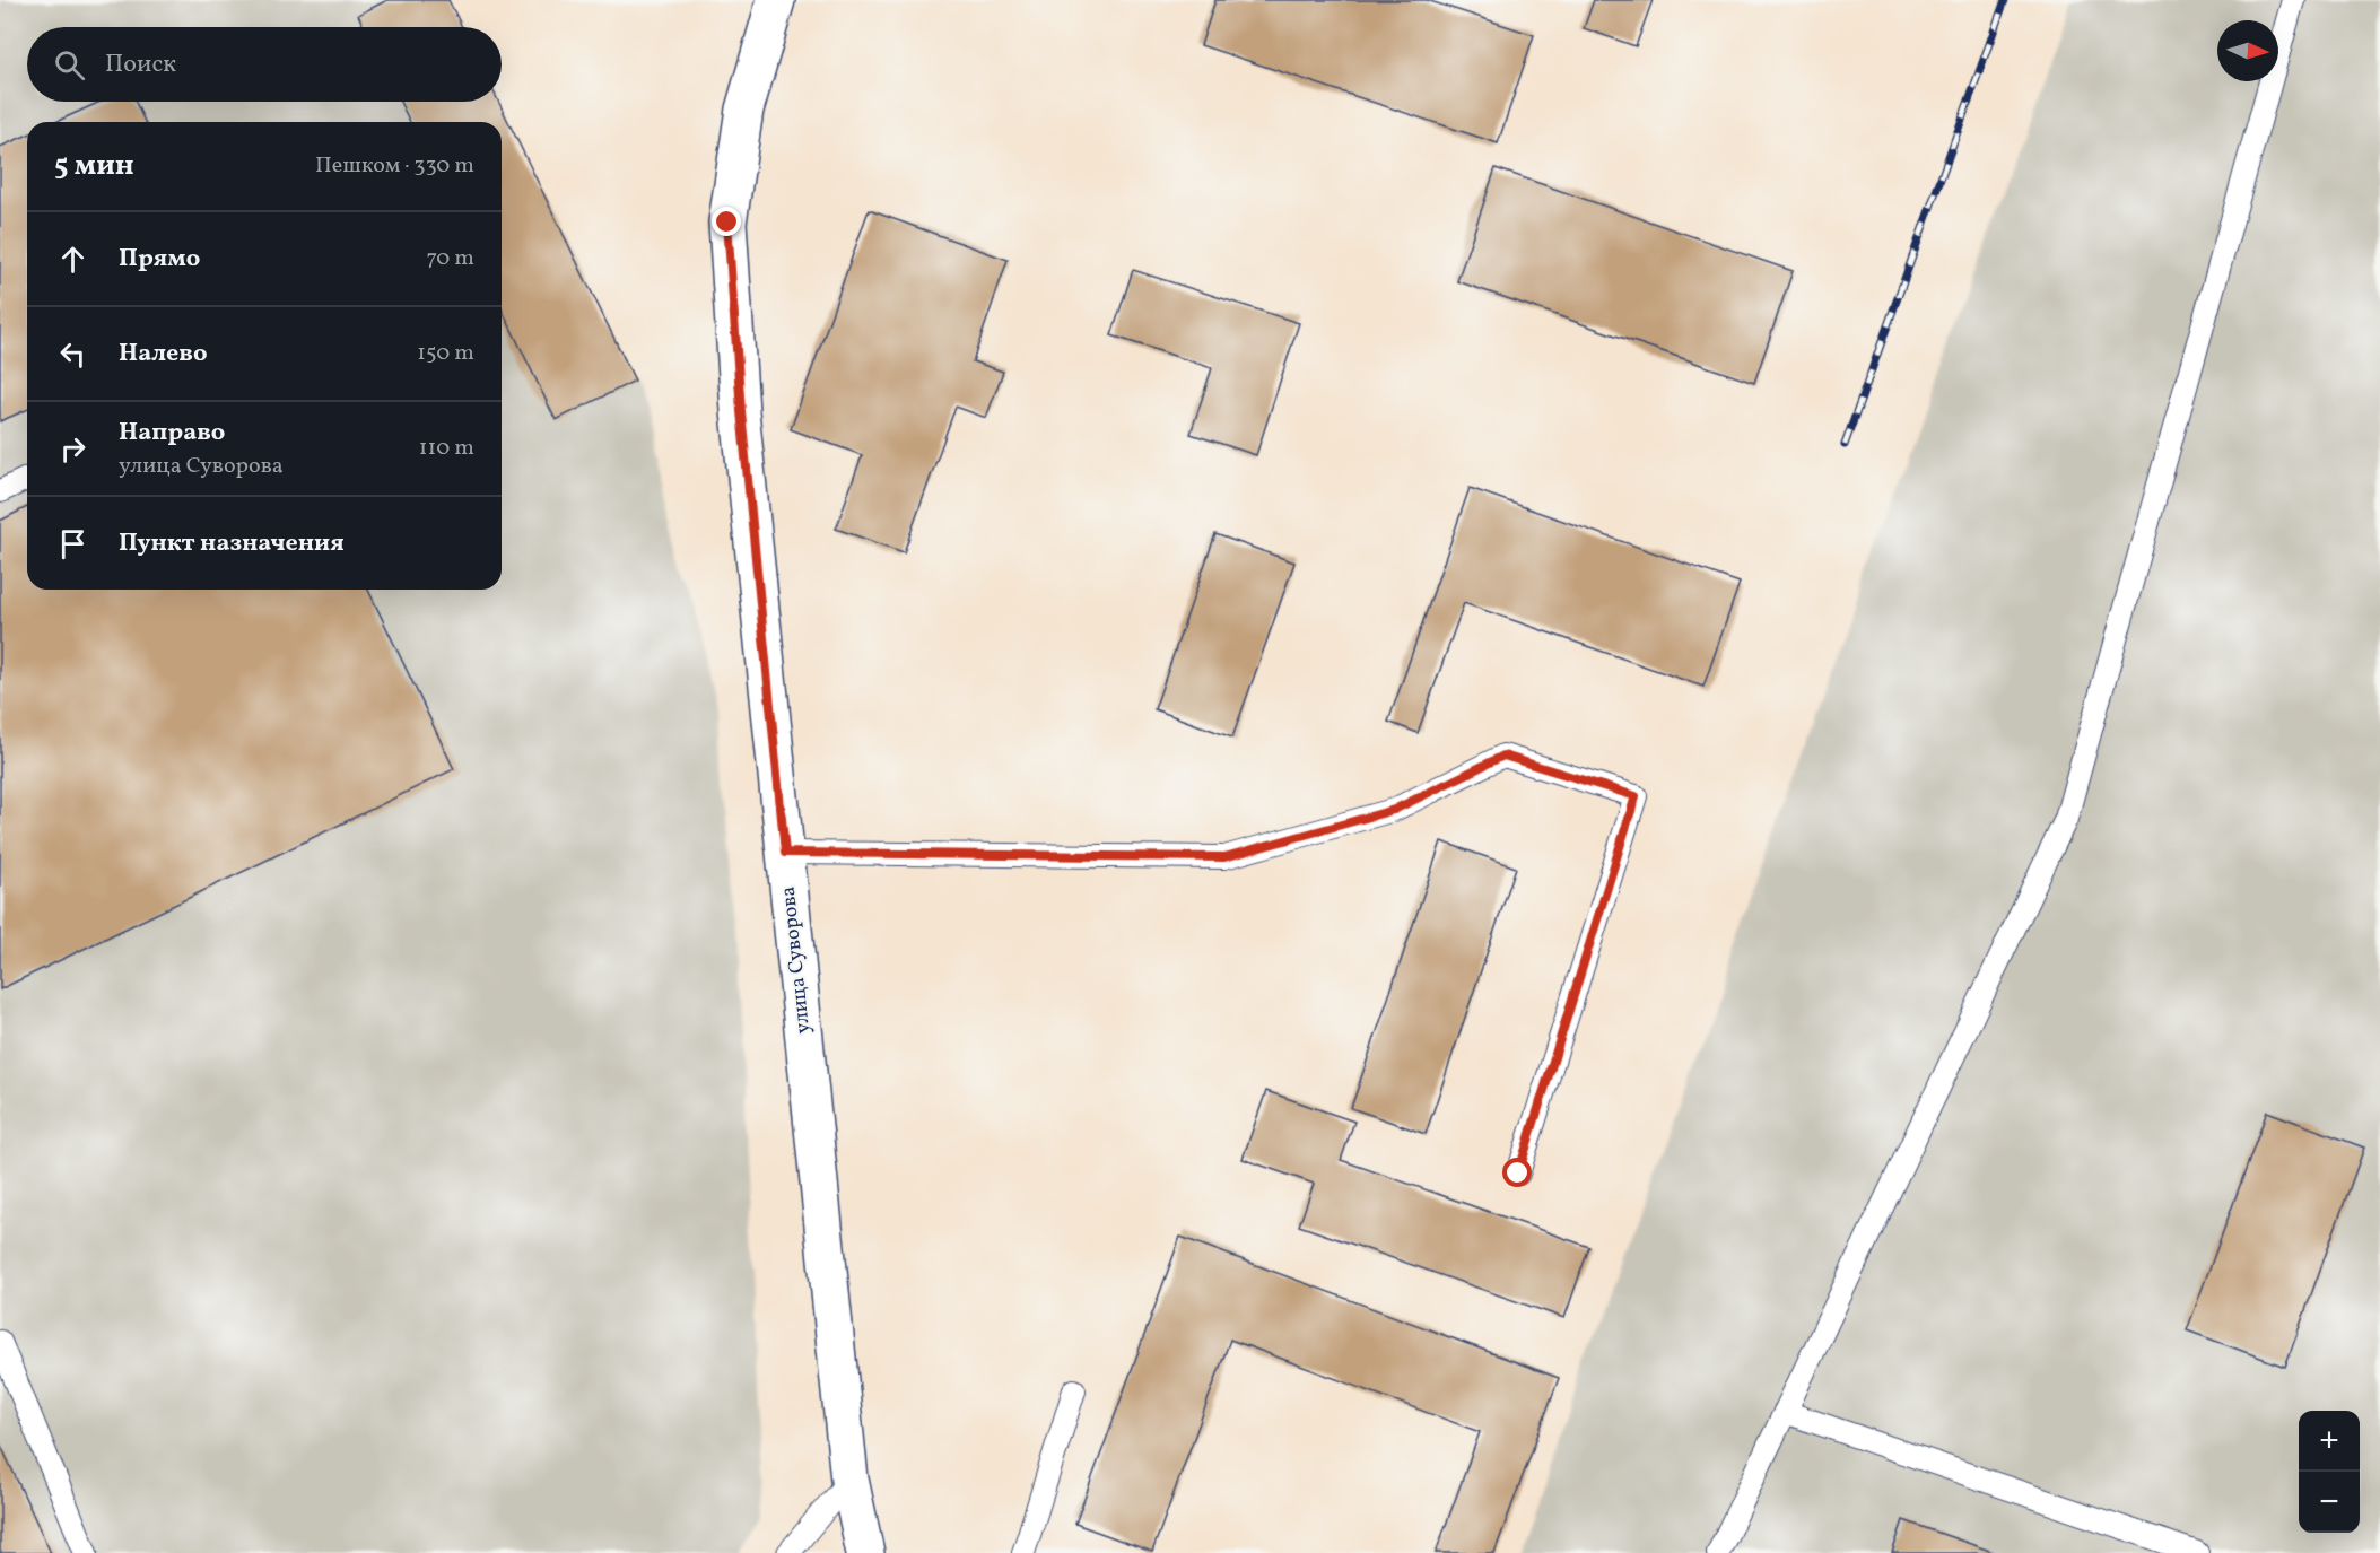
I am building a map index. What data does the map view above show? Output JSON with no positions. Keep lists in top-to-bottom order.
{
  "streets": {
    "street": ["улица Суворова"]
  },
  "north": "right",
  "page": {
    "search": "Поиск",
    "heading": ["5 мин", "Пешком · 330 m"],
    "list": [
      ["Прямо", "70 m"],
      ["Налево", "150 m"],
      ["Направо", "улица Суворова", "110 m"],
      "Пункт назначения"
    ],
    "map_buttons": ["+", "−"]
  }
}
